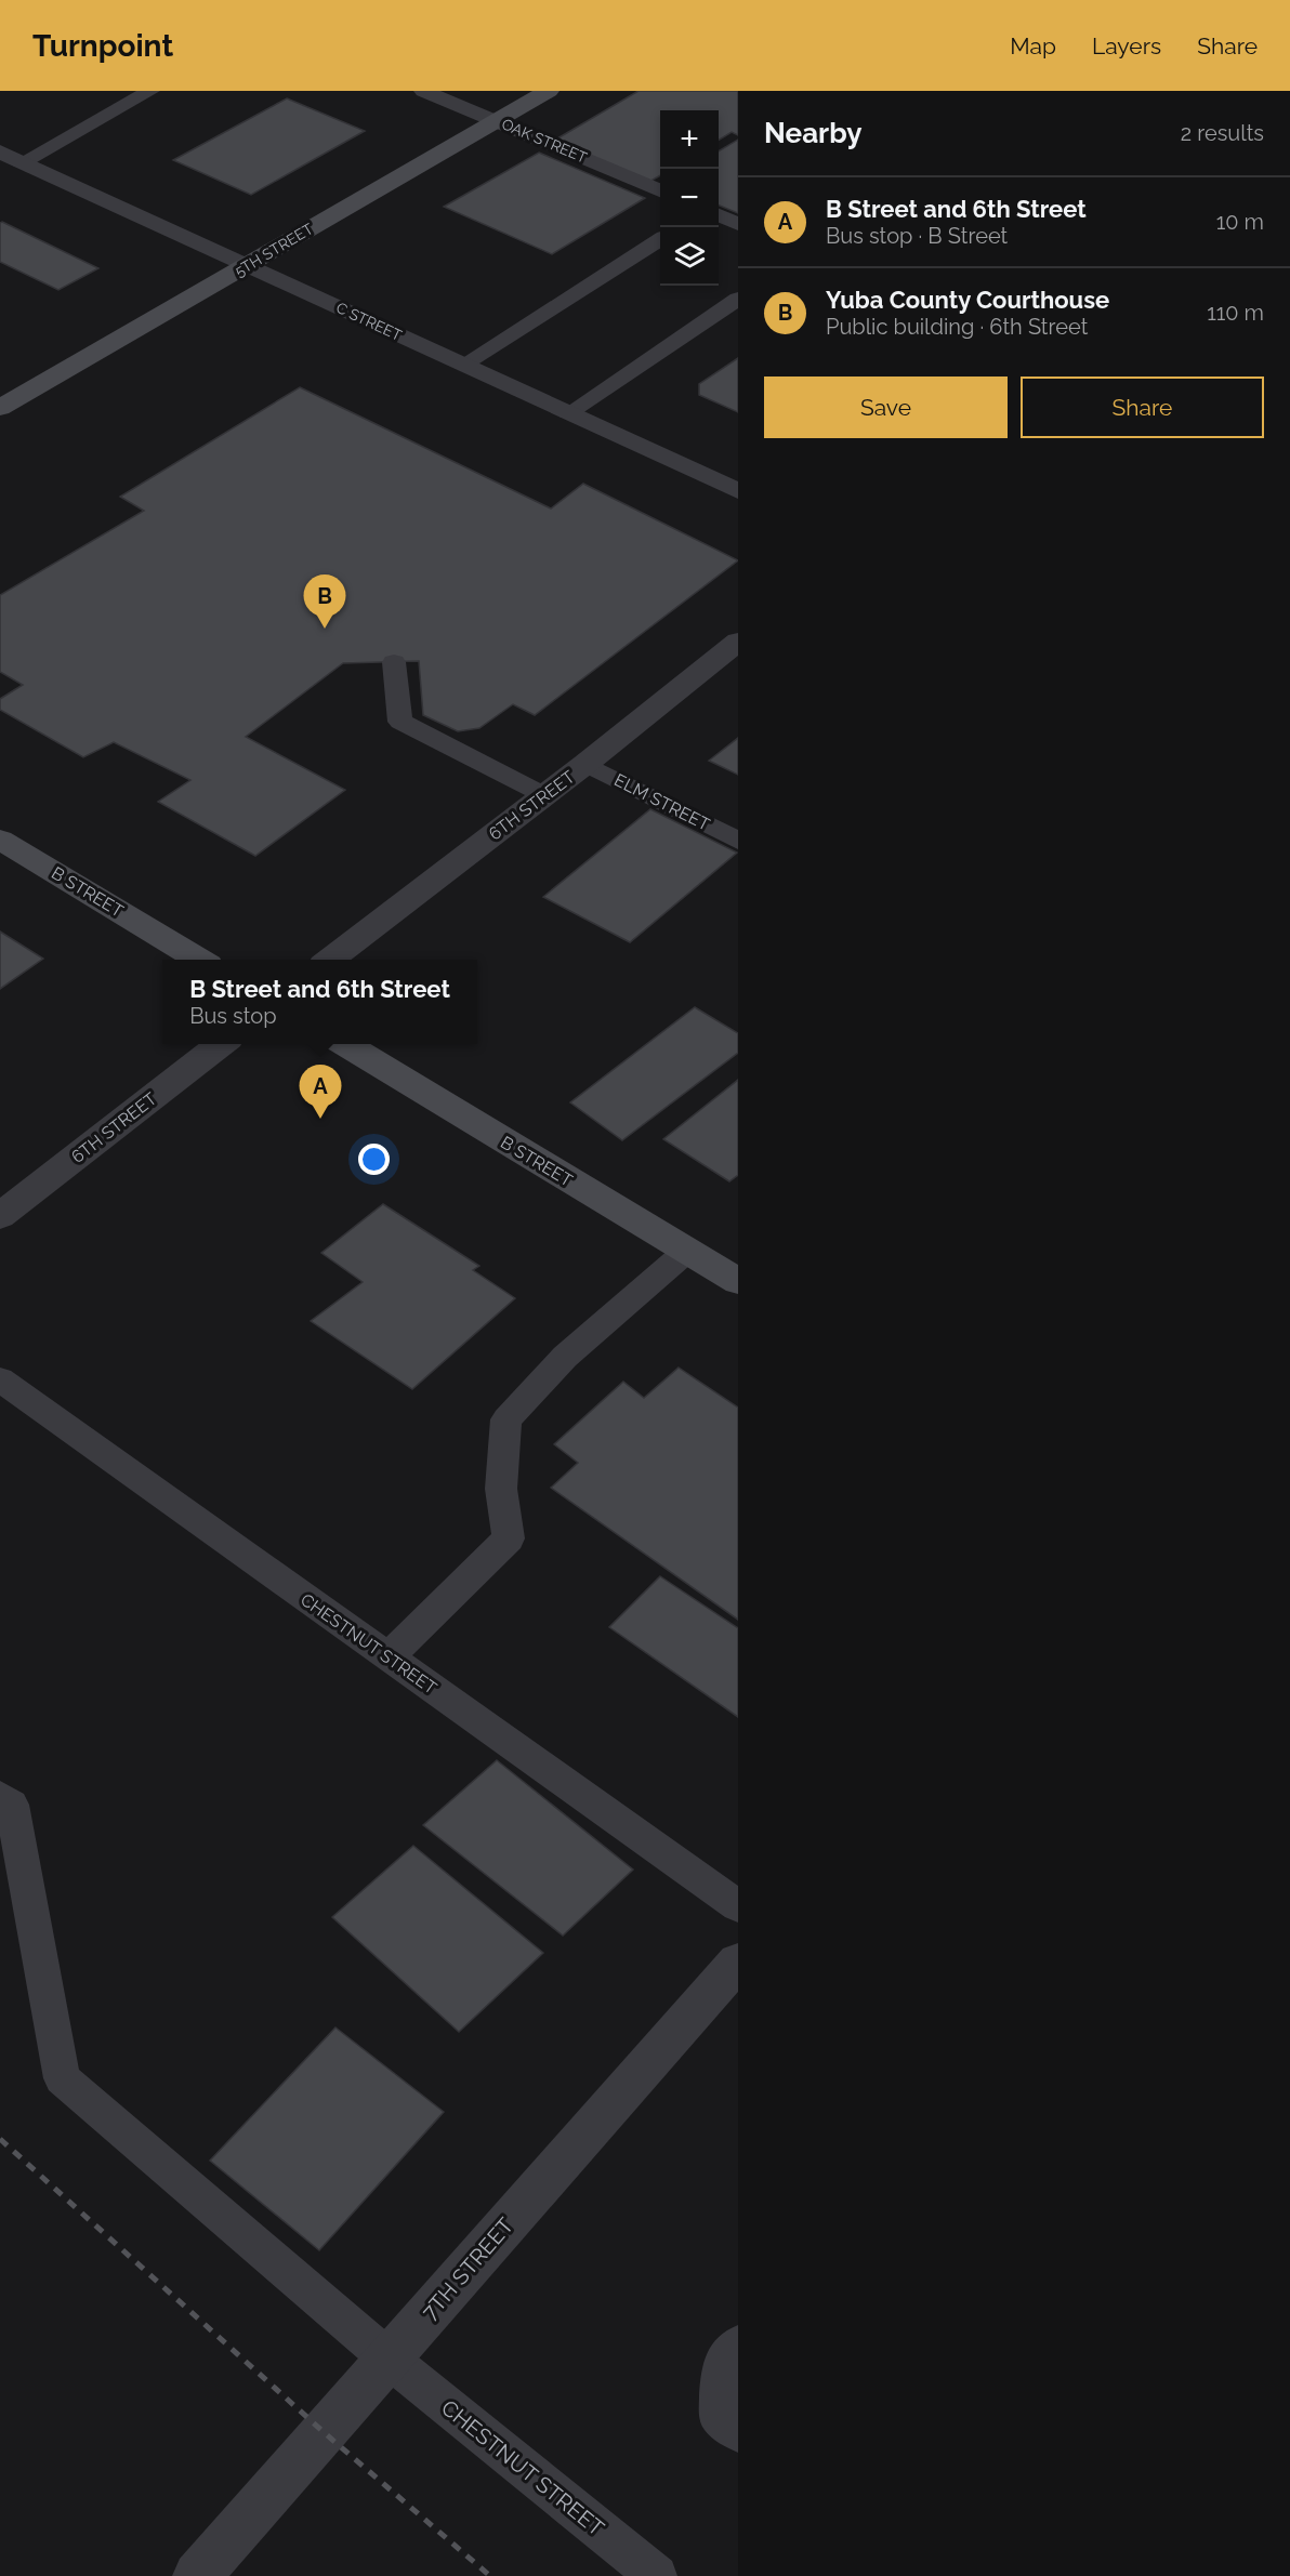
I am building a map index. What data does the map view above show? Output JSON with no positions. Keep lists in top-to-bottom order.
{
  "streets": {
    "main road": ["5TH STREET", "B STREET"],
    "street": ["C STREET", "6TH STREET", "7TH STREET"],
    "lane": ["OAK STREET", "ELM STREET", "CHESTNUT STREET"]
  },
  "crossings": [
    ["OAK STREET", "5TH STREET"],
    ["5TH STREET", "C STREET"],
    ["ELM STREET", "6TH STREET"],
    ["CHESTNUT STREET", "7TH STREET"]
  ],
  "page": {
    "header": "Turnpoint",
    "nav": ["Map", "Layers", "Share"],
    "heading": ["Nearby", "2 results"],
    "map_buttons": ["+", "−"],
    "list": [
      {
        "mark": "A",
        "name": "B Street and 6th Street",
        "note": "Bus stop · B Street",
        "value": "10 m"
      },
      {
        "mark": "B",
        "name": "Yuba County Courthouse",
        "note": "Public building · 6th Street",
        "value": "110 m"
      }
    ],
    "buttons": ["Save", "Share"],
    "pins": ["B", "A"],
    "popup": ["B Street and 6th Street", "Bus stop"]
  }
}
